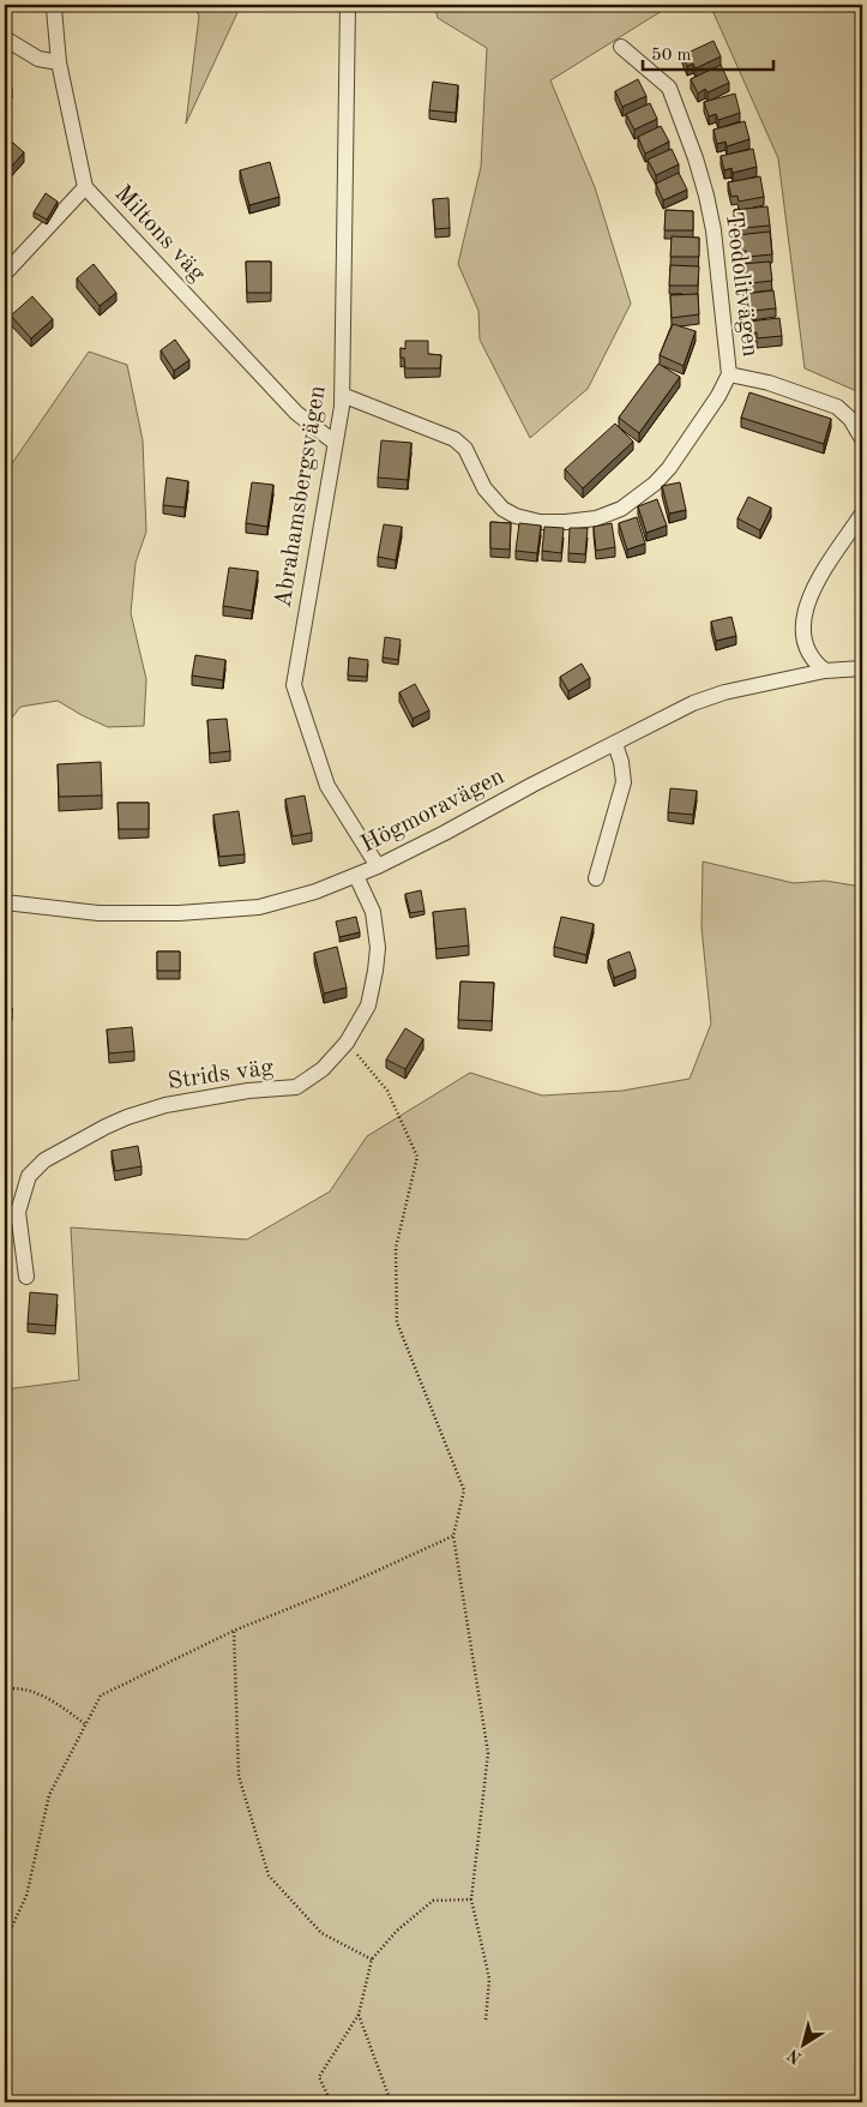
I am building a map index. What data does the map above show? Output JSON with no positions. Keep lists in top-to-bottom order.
{
  "streets": {
    "street": [
      "Miltons väg",
      "Teodolitvägen",
      "Abrahamsbergsvägen",
      "Högmoravägen",
      "Strids väg"
    ]
  },
  "crossings": [
    ["Miltons väg", "Abrahamsbergsvägen"],
    ["Teodolitvägen", "Abrahamsbergsvägen"],
    ["Abrahamsbergsvägen", "Högmoravägen"],
    ["Högmoravägen", "Strids väg"]
  ],
  "scale_bar": "50 m",
  "north": "bottom left"
}
